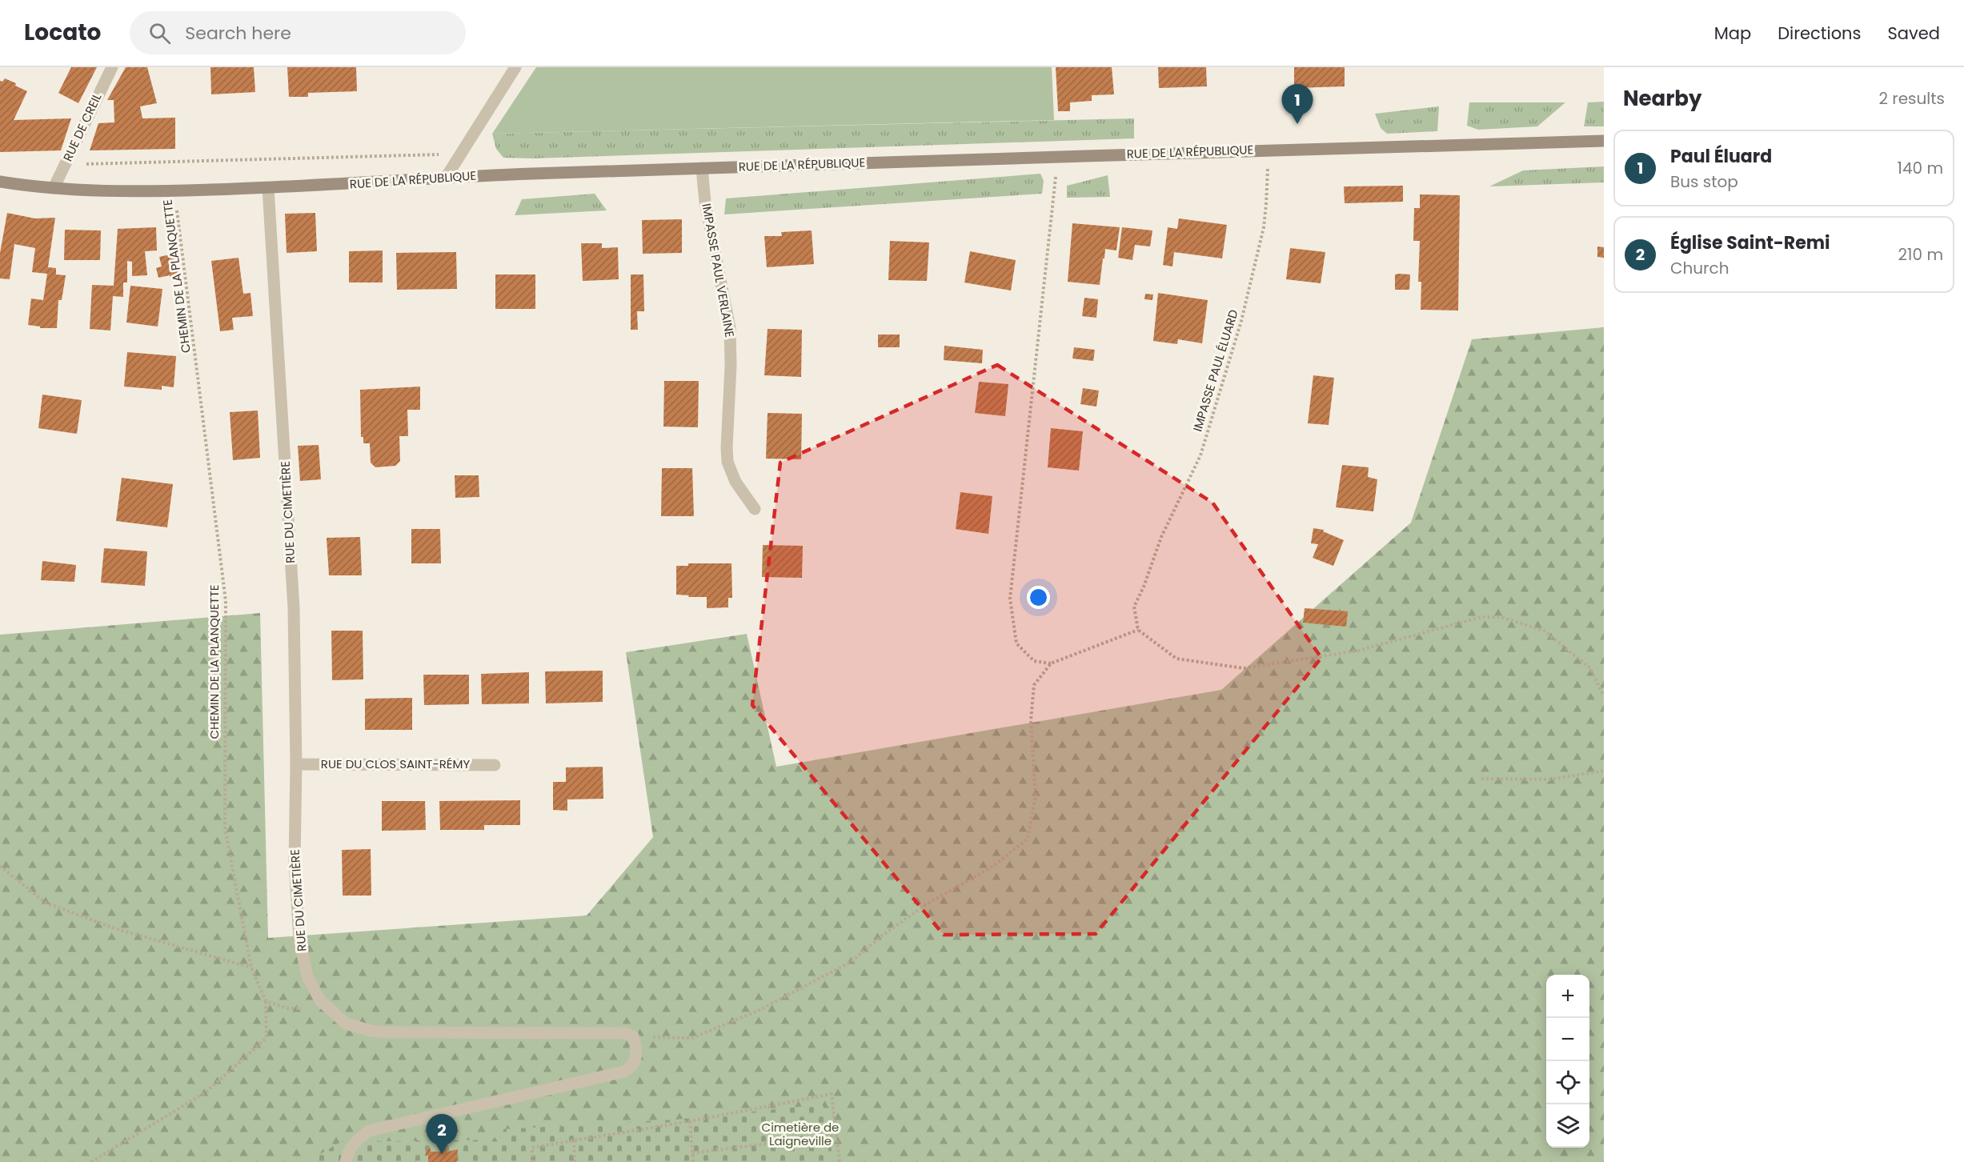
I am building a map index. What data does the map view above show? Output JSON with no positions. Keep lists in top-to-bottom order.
{
  "streets": {
    "main road": ["RUE DE LA RÉPUBLIQUE"],
    "street": [
      "RUE DE CREIL",
      "IMPASSE PAUL VERLAINE",
      "RUE DU CIMETIÈRE",
      "RUE DU CLOS SAINT-RÉMY"
    ],
    "path": ["CHEMIN DE LA PLANQUETTE", "IMPASSE PAUL ÉLUARD"]
  },
  "crossings": [
    ["RUE DE CREIL", "RUE DE LA RÉPUBLIQUE"],
    ["RUE DE LA RÉPUBLIQUE", "IMPASSE PAUL VERLAINE"],
    ["RUE DE LA RÉPUBLIQUE", "CHEMIN DE LA PLANQUETTE"],
    ["RUE DE LA RÉPUBLIQUE", "IMPASSE PAUL ÉLUARD"],
    ["RUE DE LA RÉPUBLIQUE", "RUE DU CIMETIÈRE"],
    ["RUE DU CIMETIÈRE", "RUE DU CLOS SAINT-RÉMY"]
  ],
  "parks": ["Cimetière de Laigneville"],
  "page": {
    "header": "Locato",
    "search": "Search here",
    "nav": ["Map", "Directions", "Saved"],
    "heading": ["Nearby", "2 results"],
    "pins": ["1", "2"],
    "list": [
      {
        "mark": "1",
        "name": "Paul Éluard",
        "note": "Bus stop",
        "value": "140 m"
      },
      {
        "mark": "2",
        "name": "Église Saint-Remi",
        "note": "Church",
        "value": "210 m"
      }
    ],
    "map_buttons": ["+", "−"]
  }
}
